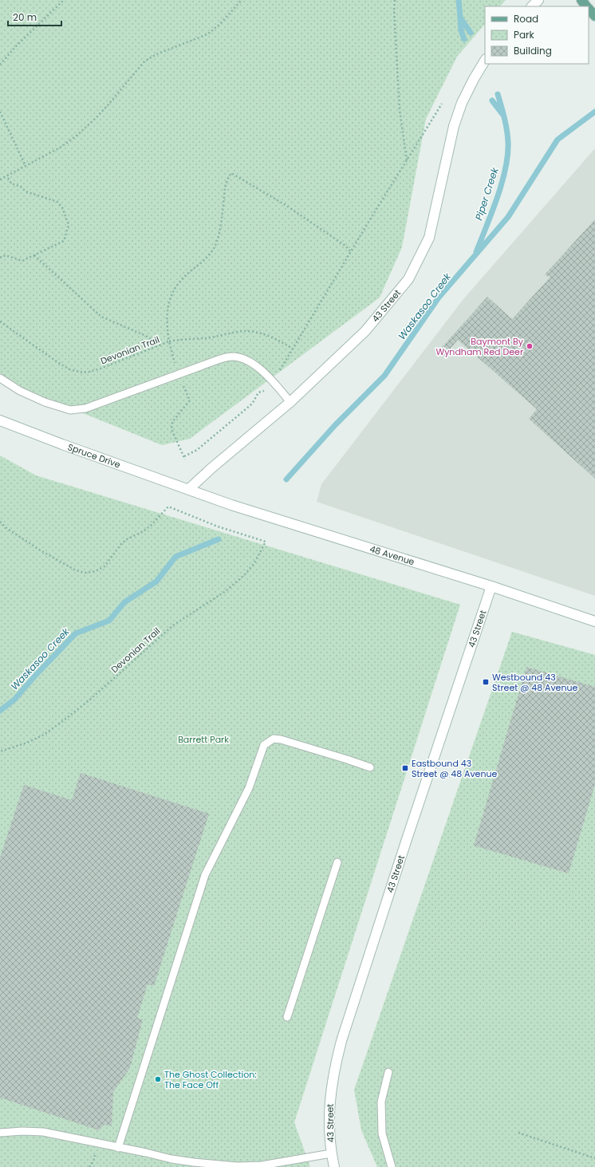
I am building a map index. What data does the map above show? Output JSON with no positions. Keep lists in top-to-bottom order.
{
  "streets": {
    "street": ["43 Street", "Spruce Drive", "48 Avenue"],
    "path": ["Devonian Trail"]
  },
  "crossings": [
    ["43 Street", "Spruce Drive"],
    ["43 Street", "48 Avenue"],
    ["Spruce Drive", "48 Avenue"]
  ],
  "water": ["Piper Creek", "Waskasoo Creek"],
  "parks": ["Barrett Park"],
  "places": {
    "other": ["Baymont By Wyndham Red Deer", "The Ghost Collection: The Face Off"],
    "transit": ["Westbound 43 Street @ 48 Avenue", "Eastbound 43 Street @ 48 Avenue"]
  },
  "legend": ["Road", "Park", "Building"],
  "scale_bar": "20 m"
}
